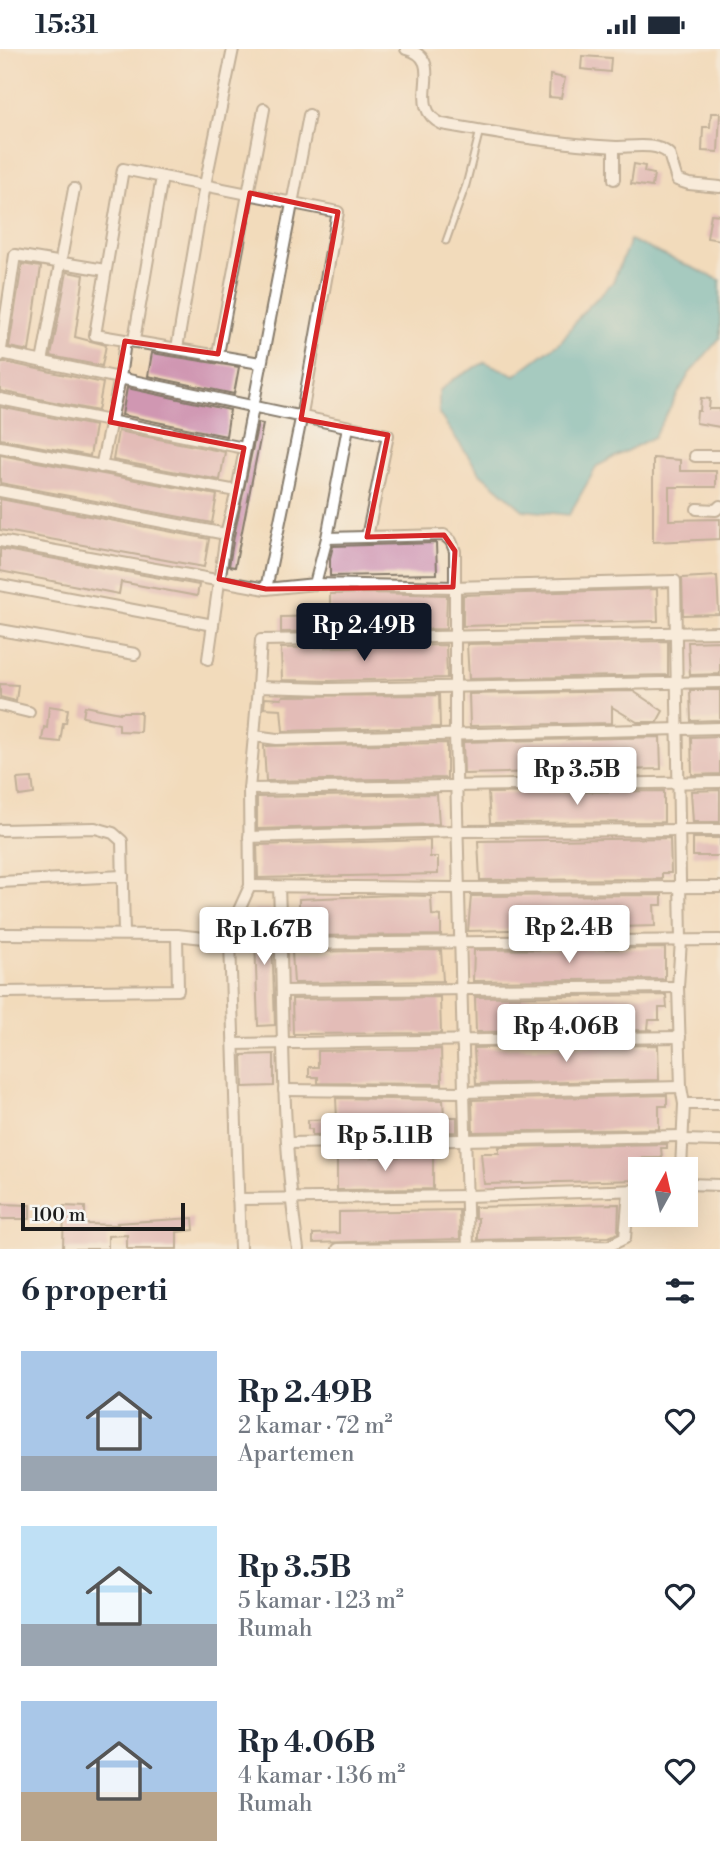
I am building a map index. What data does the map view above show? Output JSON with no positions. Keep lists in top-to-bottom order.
{
  "scale_bar": "100 m",
  "north": "top",
  "page": {
    "status": "15:31",
    "price": [
      "Rp 2.49B",
      "Rp 3.5B",
      "Rp 2.4B",
      "Rp 1.67B",
      "Rp 4.06B",
      "Rp 5.11B"
    ],
    "scale": "100 m",
    "heading": "6 properti",
    "list": [
      {
        "name": "Rp 2.49B",
        "note": "2 kamar · 72 m² · Apartemen"
      },
      {
        "name": "Rp 3.5B",
        "note": "5 kamar · 123 m² · Rumah"
      },
      {
        "name": "Rp 4.06B",
        "note": "4 kamar · 136 m² · Rumah"
      }
    ]
  }
}
